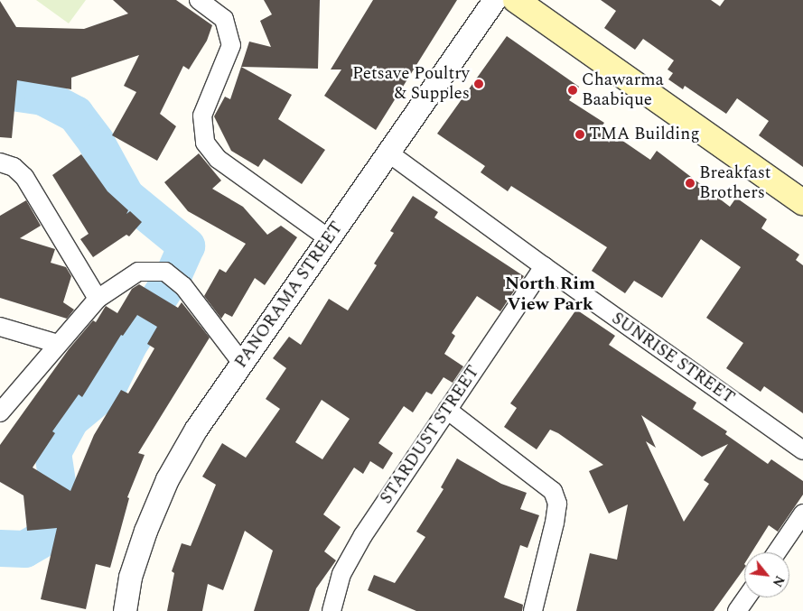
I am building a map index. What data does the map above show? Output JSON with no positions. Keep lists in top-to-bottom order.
{
  "streets": {
    "street": ["PANORAMA STREET", "SUNRISE STREET", "STARDUST STREET"]
  },
  "crossings": [
    ["PANORAMA STREET", "SUNRISE STREET"],
    ["SUNRISE STREET", "STARDUST STREET"]
  ],
  "districts": ["North Rim View Park"],
  "places": [
    "Petsave Poultry & Supples",
    "Chawarma Baabique",
    "TMA Building",
    "Breakfast Brothers"
  ],
  "north": "bottom right"
}
